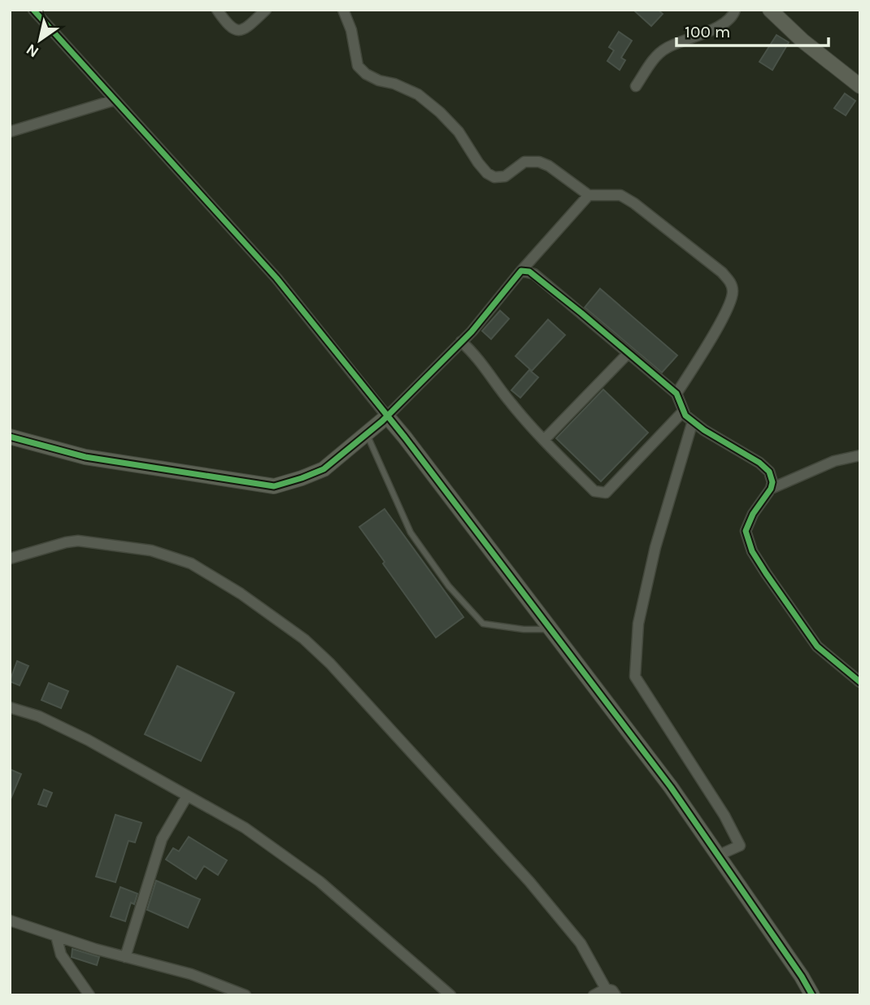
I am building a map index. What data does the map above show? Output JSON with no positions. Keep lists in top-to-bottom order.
{
  "scale_bar": "100 m",
  "north": "bottom left"
}
